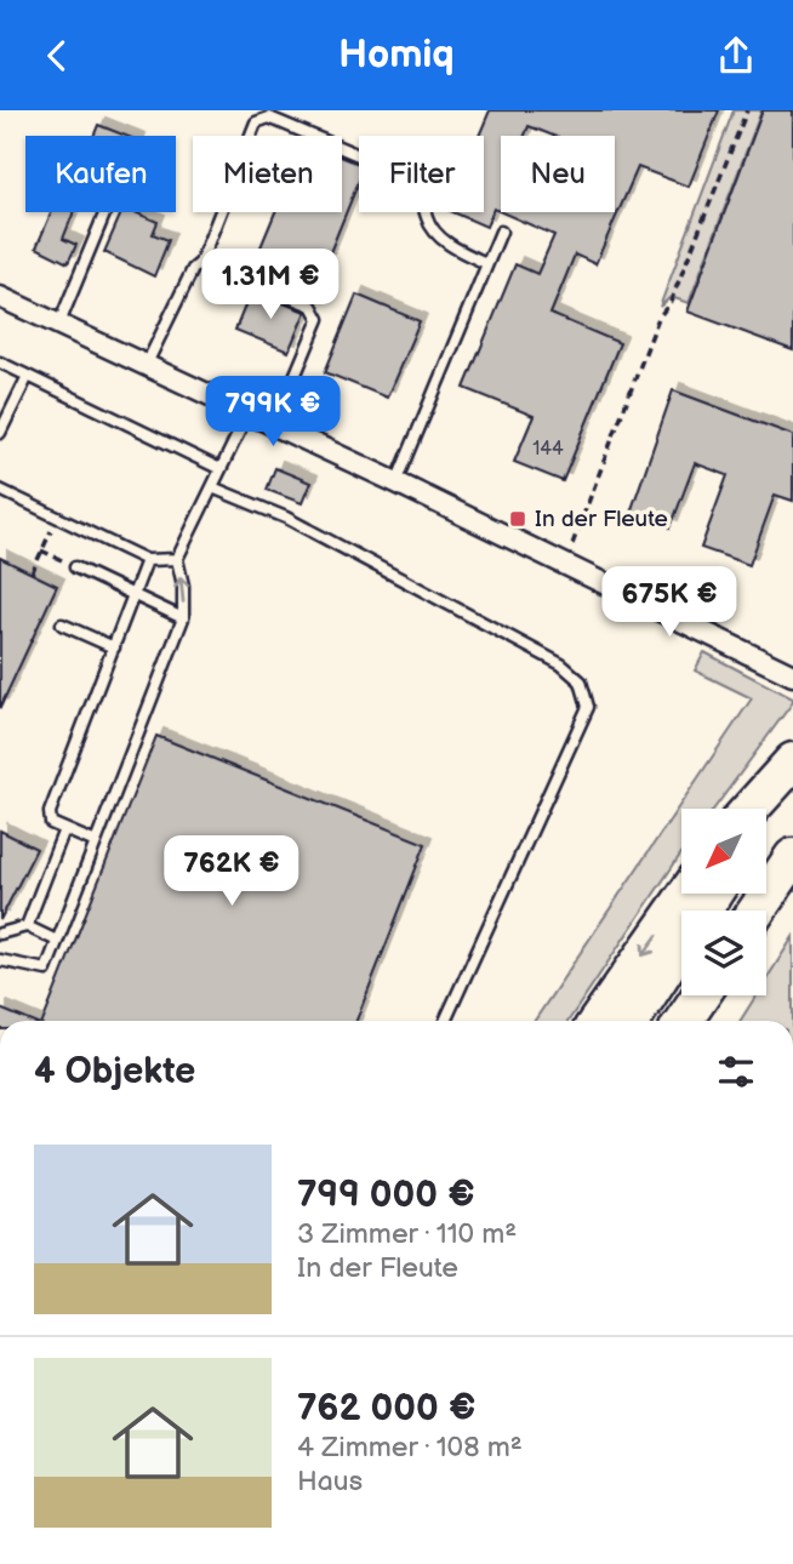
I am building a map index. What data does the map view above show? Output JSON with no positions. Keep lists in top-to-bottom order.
{
  "places": {
    "transit": ["In der Fleute"]
  },
  "house_numbers": ["144"],
  "north": "bottom left",
  "page": {
    "header": "Homiq",
    "chip": [
      "Kaufen",
      "Mieten",
      "Filter",
      "Neu"
    ],
    "price": [
      "1.31M €",
      "799K €",
      "675K €",
      "762K €"
    ],
    "heading": "4 Objekte",
    "list": [
      {
        "name": "799 000 €",
        "note": "3 Zimmer · 110 m² · In der Fleute"
      },
      {
        "name": "762 000 €",
        "note": "4 Zimmer · 108 m² · Haus"
      }
    ]
  }
}
